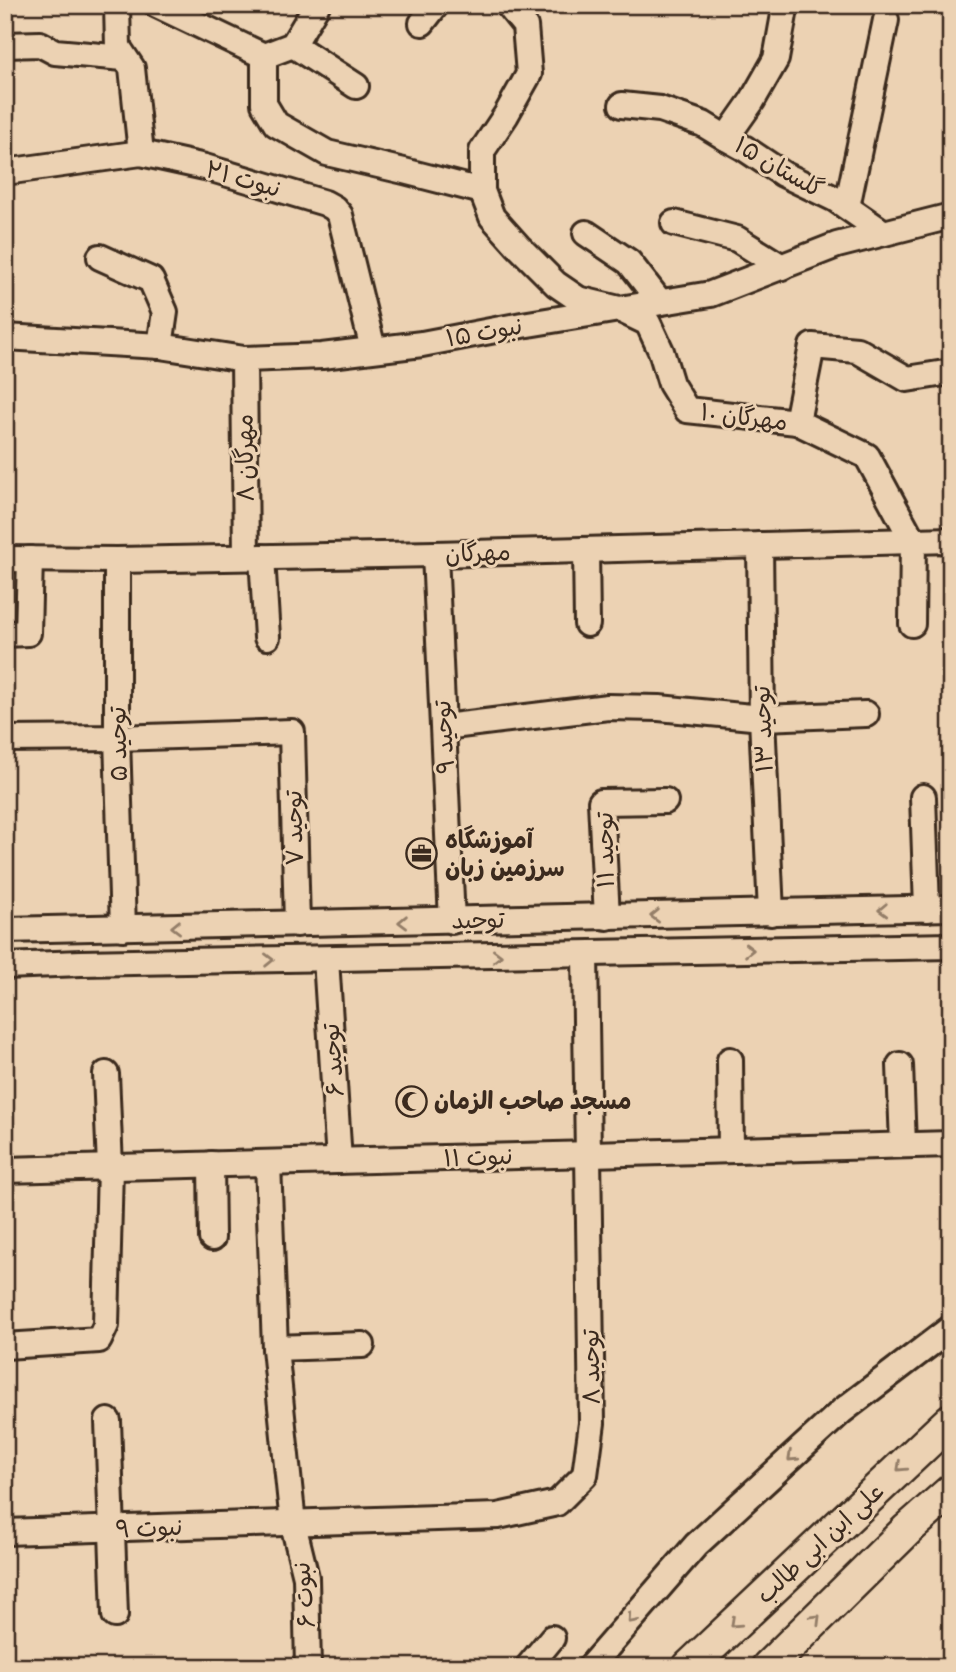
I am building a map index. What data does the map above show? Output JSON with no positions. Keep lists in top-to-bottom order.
{
  "streets": {
    "main road": ["علی ابن ابی طالب"],
    "street": [
      "گلستان ۱۵",
      "نبوت ۲۱",
      "نبوت ۱۵",
      "مهرگان ۱۰",
      "مهرگان ۸",
      "مهرگان",
      "توحید ۱۳",
      "توحید ۹",
      "توحید ۵",
      "توحید ۷",
      "توحید ۱۱",
      "توحید",
      "توحید ۶",
      "نبوت ۱۱",
      "توحید ۸",
      "نبوت ۹",
      "نبوت ۶"
    ]
  },
  "crossings": [
    ["گلستان ۱۵", "نبوت ۱۵"],
    ["نبوت ۲۱", "نبوت ۱۵"],
    ["نبوت ۱۵", "مهرگان ۱۰"],
    ["نبوت ۱۵", "مهرگان ۸"],
    ["مهرگان ۱۰", "مهرگان"],
    ["مهرگان ۸", "مهرگان"],
    ["مهرگان", "توحید ۱۳"],
    ["مهرگان", "توحید ۹"],
    ["مهرگان", "توحید ۵"],
    ["توحید ۱۳", "توحید"],
    ["توحید ۹", "توحید"],
    ["توحید ۵", "توحید ۷"],
    ["توحید ۵", "توحید"],
    ["توحید ۷", "توحید"],
    ["توحید ۱۱", "توحید"],
    ["توحید", "توحید ۶"],
    ["توحید", "توحید ۸"],
    ["توحید ۶", "نبوت ۱۱"],
    ["نبوت ۱۱", "توحید ۸"],
    ["نبوت ۱۱", "نبوت ۶"],
    ["توحید ۸", "نبوت ۹"],
    ["توحید ۸", "نبوت ۶"],
    ["نبوت ۹", "نبوت ۶"]
  ],
  "places": {
    "office": ["آموزشگاه سرزمین زبان"],
    "mosque": ["مسجد صاحب الزمان"]
  }
}
